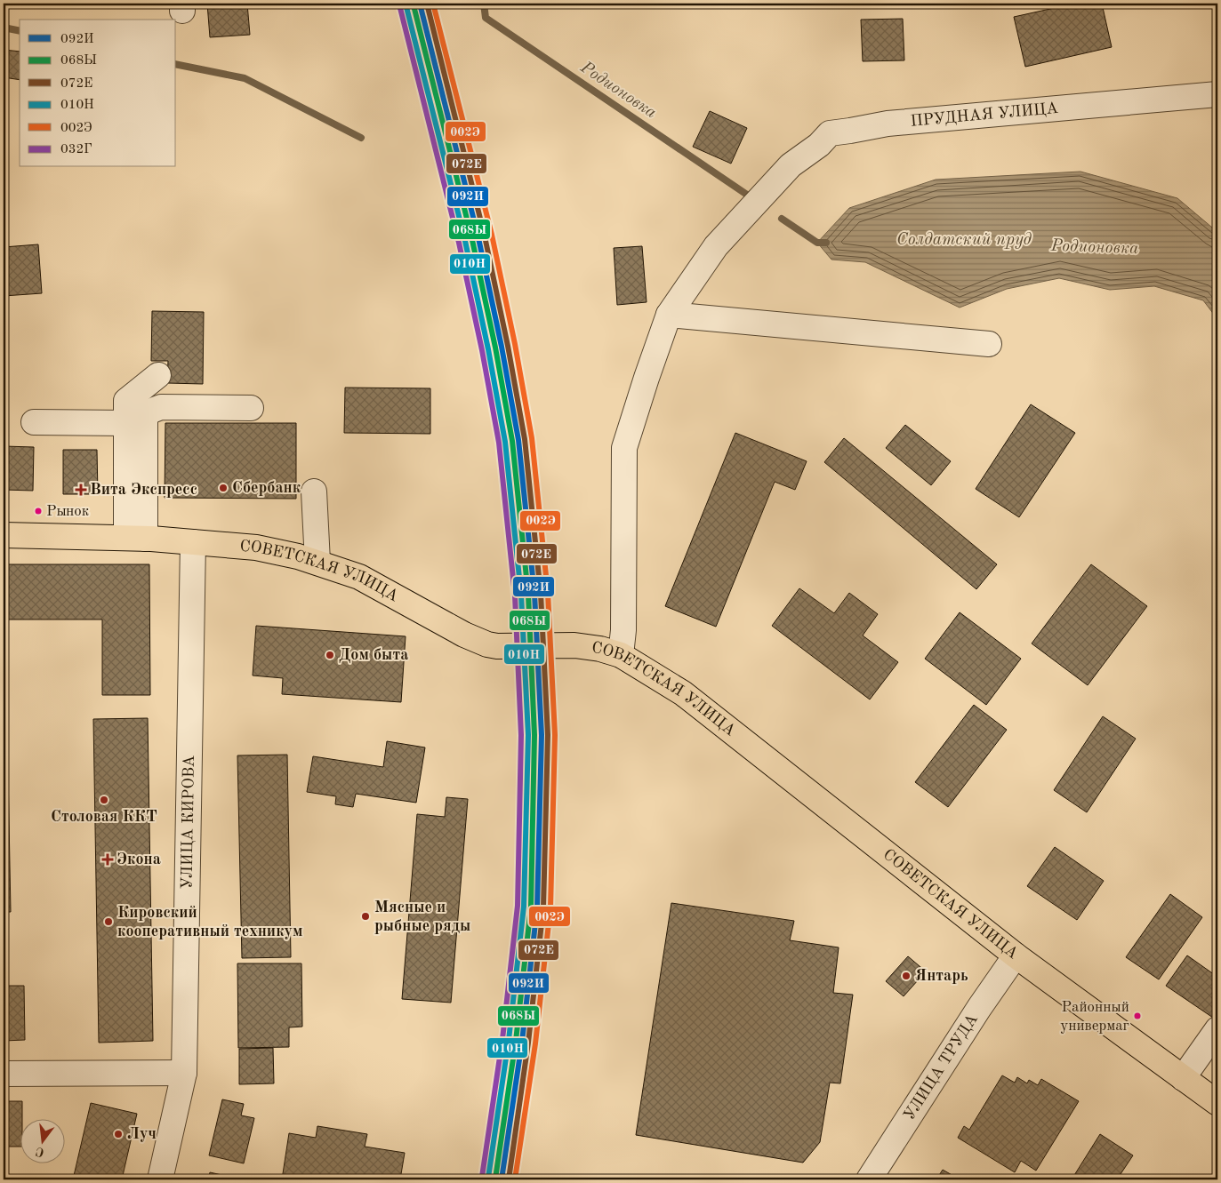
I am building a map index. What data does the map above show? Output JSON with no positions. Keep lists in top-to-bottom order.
{
  "streets": {
    "main road": ["СОВЕТСКАЯ УЛИЦА"],
    "street": ["ПРУДНАЯ УЛИЦА", "УЛИЦА КИРОВА", "УЛИЦА ТРУДА"]
  },
  "crossings": [
    ["ПРУДНАЯ УЛИЦА", "СОВЕТСКАЯ УЛИЦА"],
    ["СОВЕТСКАЯ УЛИЦА", "УЛИЦА КИРОВА"],
    ["СОВЕТСКАЯ УЛИЦА", "УЛИЦА ТРУДА"]
  ],
  "water": ["Родионовка", "Солдатский пруд"],
  "places": {
    "other": [
      "Сбербанк",
      "Рынок",
      "Дом быта",
      "Столовая ККТ",
      "Мясные и рыбные ряды",
      "Кировский кооперативный техникум",
      "Янтарь",
      "Районный универмаг",
      "Луч"
    ],
    "health": ["Вита Экспресс", "Экона"]
  },
  "lines": [
    "transit line 092И",
    "transit line 072Е",
    "transit line 002Э",
    "transit line 068Ы",
    "transit line 010Н",
    "transit line 032Г"
  ],
  "legend": [
    "092И",
    "068Ы",
    "072Е",
    "010Н",
    "002Э",
    "032Г"
  ],
  "north": "bottom"
}
